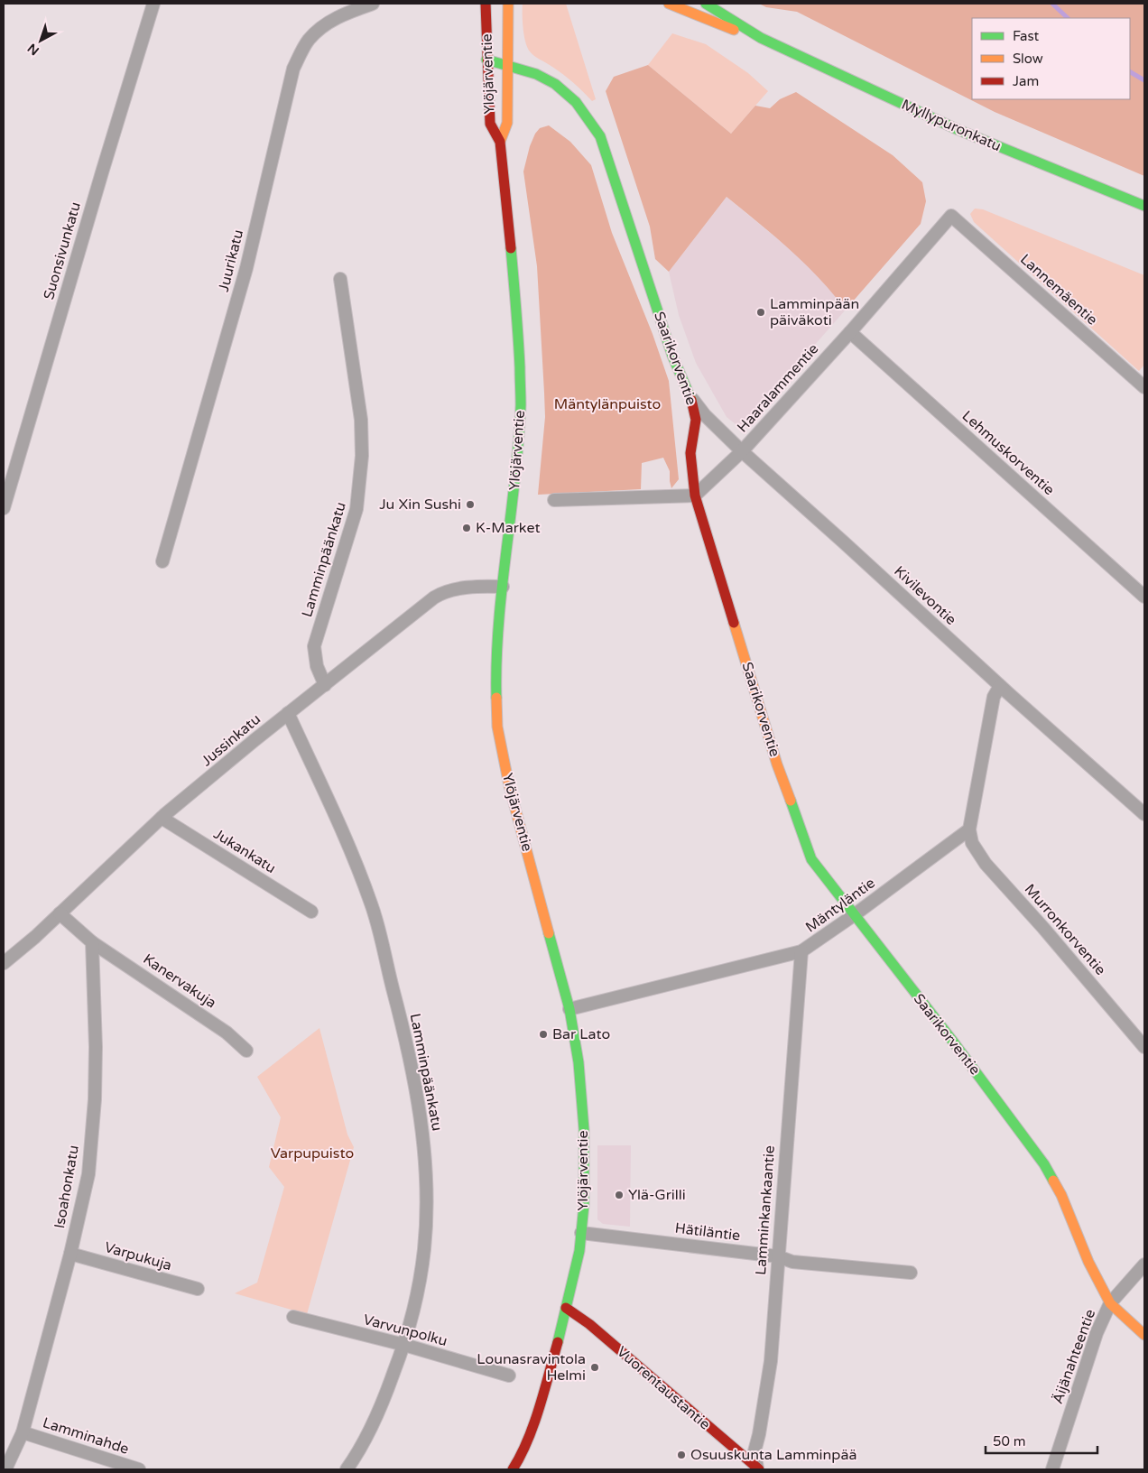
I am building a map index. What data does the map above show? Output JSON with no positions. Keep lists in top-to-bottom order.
{
  "streets": {
    "main road": [
      "Ylöjärventie",
      "Myllypuronkatu",
      "Saarikorventie",
      "Vuorentaustantie"
    ],
    "street": [
      "Suonsivunkatu",
      "Juurikatu",
      "Lannemäentie",
      "Haaralammentie",
      "Lehmuskorventie",
      "Lamminpäänkatu",
      "Kivilevontie",
      "Jussinkatu",
      "Jukankatu",
      "Mäntyläntie",
      "Murronkorventie",
      "Kanervakuja",
      "Isoahonkatu",
      "Lamminkankaantie",
      "Hätiläntie",
      "Varpukuja",
      "Varvunpolku",
      "Äijänahteentie",
      "Lamminahde"
    ]
  },
  "crossings": [
    ["Ylöjärventie", "Saarikorventie"],
    ["Ylöjärventie", "Jussinkatu"],
    ["Ylöjärventie", "Mäntyläntie"],
    ["Ylöjärventie", "Hätiläntie"],
    ["Ylöjärventie", "Vuorentaustantie"],
    ["Lannemäentie", "Haaralammentie"],
    ["Saarikorventie", "Haaralammentie"],
    ["Saarikorventie", "Kivilevontie"],
    ["Saarikorventie", "Mäntyläntie"],
    ["Saarikorventie", "Äijänahteentie"],
    ["Haaralammentie", "Lehmuskorventie"],
    ["Haaralammentie", "Kivilevontie"],
    ["Lamminpäänkatu", "Jussinkatu"],
    ["Lamminpäänkatu", "Varvunpolku"],
    ["Jussinkatu", "Jukankatu"],
    ["Mäntyläntie", "Murronkorventie"],
    ["Mäntyläntie", "Lamminkankaantie"],
    ["Kanervakuja", "Isoahonkatu"],
    ["Isoahonkatu", "Varpukuja"],
    ["Isoahonkatu", "Lamminahde"],
    ["Lamminkankaantie", "Hätiläntie"],
    ["Lamminkankaantie", "Vuorentaustantie"]
  ],
  "parks": ["Mäntylänpuisto", "Varpupuisto"],
  "places": [
    "Lamminpään päiväkoti",
    "Ju Xin Sushi",
    "K-Market",
    "Bar Lato",
    "Ylä-Grilli",
    "Lounasravintola Helmi",
    "Osuuskunta Lamminpää"
  ],
  "legend": ["Fast", "Slow", "Jam"],
  "scale_bar": "50 m",
  "north": "bottom left"
}
